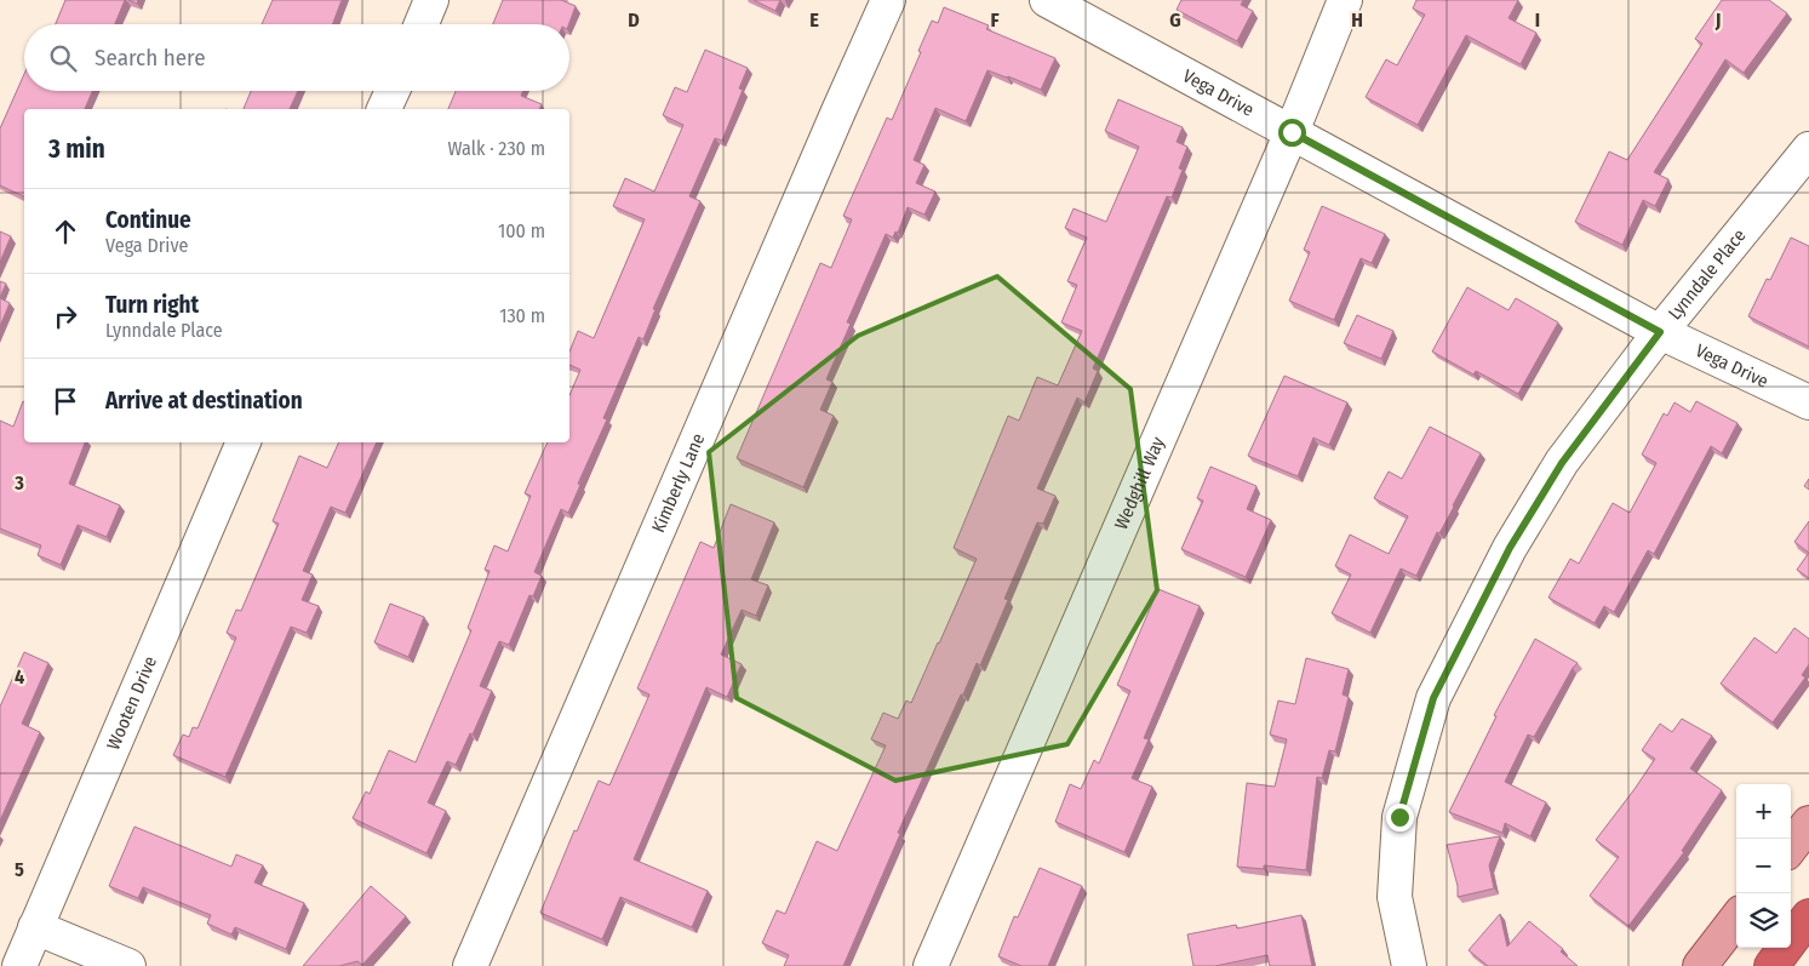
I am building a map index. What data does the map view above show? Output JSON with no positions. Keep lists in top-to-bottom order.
{
  "streets": {
    "street": [
      "Vega Drive",
      "Lynndale Place",
      "Kimberly Lane",
      "Wedghill Way",
      "Wooten Drive"
    ]
  },
  "crossings": [
    ["Vega Drive", "Lynndale Place"],
    ["Vega Drive", "Wedghill Way"]
  ],
  "page": {
    "search": "Search here",
    "heading": ["3 min", "Walk · 230 m"],
    "list": [
      ["Continue", "Vega Drive", "100 m"],
      ["Turn right", "Lynndale Place", "130 m"],
      "Arrive at destination"
    ],
    "map_buttons": ["+", "−"]
  },
  "grid": {
    "columns": [
      "D",
      "E",
      "F",
      "G",
      "H",
      "I",
      "J"
    ],
    "rows": ["3", "4", "5"]
  }
}
